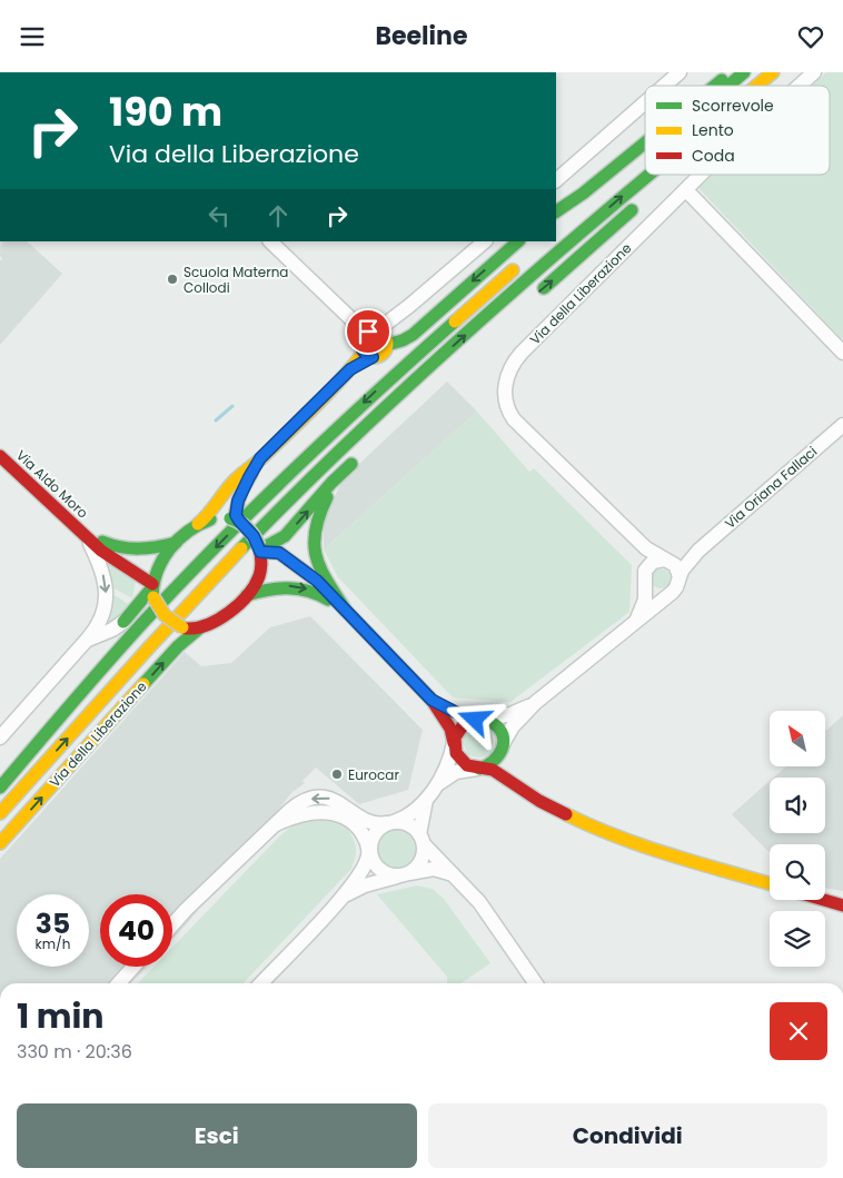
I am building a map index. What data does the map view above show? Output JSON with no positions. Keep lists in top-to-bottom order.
{
  "streets": {
    "main road": ["Via della Liberazione", "Via Aldo Moro"],
    "street": ["Via Oriana Fallaci"]
  },
  "crossings": [
    ["Via della Liberazione", "Via Aldo Moro"]
  ],
  "places": ["Scuola Materna Collodi", "Eurocar"],
  "legend": ["Scorrevole", "Lento", "Coda"],
  "north": "top left",
  "page": {
    "header": "Beeline",
    "turn": ["190 m", "Via della Liberazione"],
    "speed": "35 km/h",
    "limit": "40",
    "heading": ["1 min", "330 m · 20:36"],
    "buttons": ["Esci", "Condividi"]
  }
}
